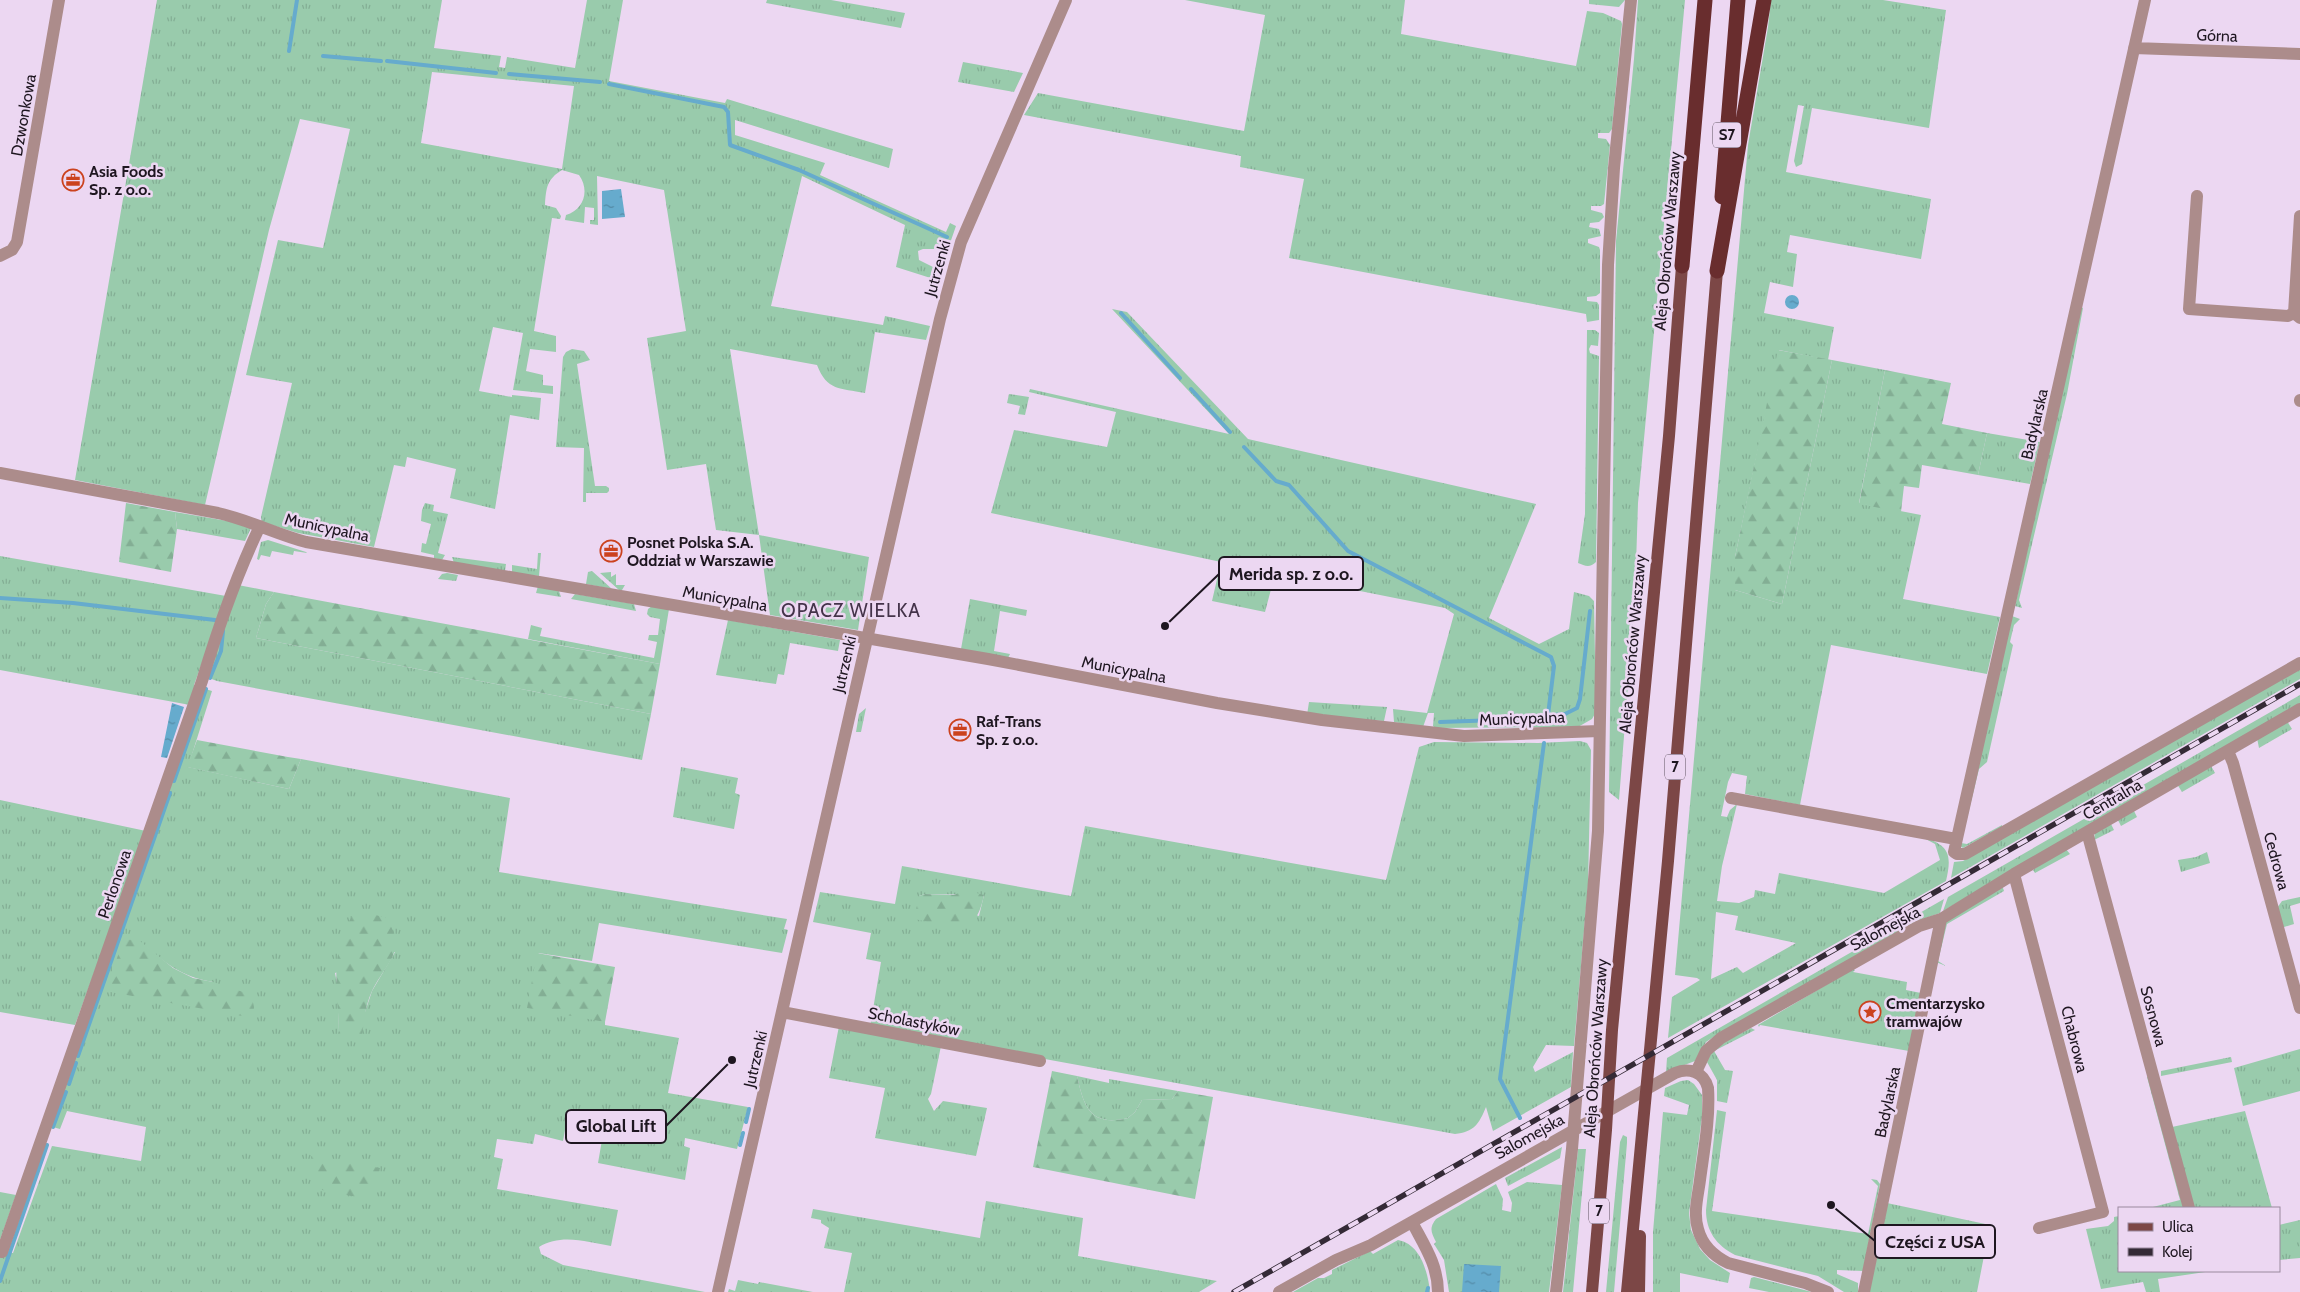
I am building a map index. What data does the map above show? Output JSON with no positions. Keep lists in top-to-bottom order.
{
  "streets": {
    "highway": ["S7", "Aleja Obrońców Warszawy"],
    "main road": ["7"],
    "street": [
      "Górna",
      "Dzwonkowa",
      "Jutrzenki",
      "Badylarska",
      "Municypalna",
      "Centralna",
      "Cedrowa",
      "Perlonowa",
      "Salomejska",
      "Sosnowa",
      "Scholastyków",
      "Chabrowa"
    ]
  },
  "crossings": [
    ["Górna", "Badylarska"],
    ["S7", "7"],
    ["Jutrzenki", "Municypalna"],
    ["Jutrzenki", "Scholastyków"],
    ["Badylarska", "Centralna"],
    ["Badylarska", "Salomejska"],
    ["Municypalna", "Perlonowa"],
    ["Centralna", "Cedrowa"],
    ["Centralna", "Salomejska"],
    ["Centralna", "Sosnowa"],
    ["Centralna", "Chabrowa"]
  ],
  "districts": ["OPACZ WIELKA"],
  "places": {
    "office": ["Asia Foods Sp. z o.o.", "Posnet Polska S.A. Oddział w Warszawie", "Raf-Trans Sp. z o.o."],
    "other": ["Merida sp. z o.o.", "Global Lift", "Części z USA"],
    "place": ["Cmentarzysko tramwajów"]
  },
  "legend": ["Ulica", "Kolej"]
}
